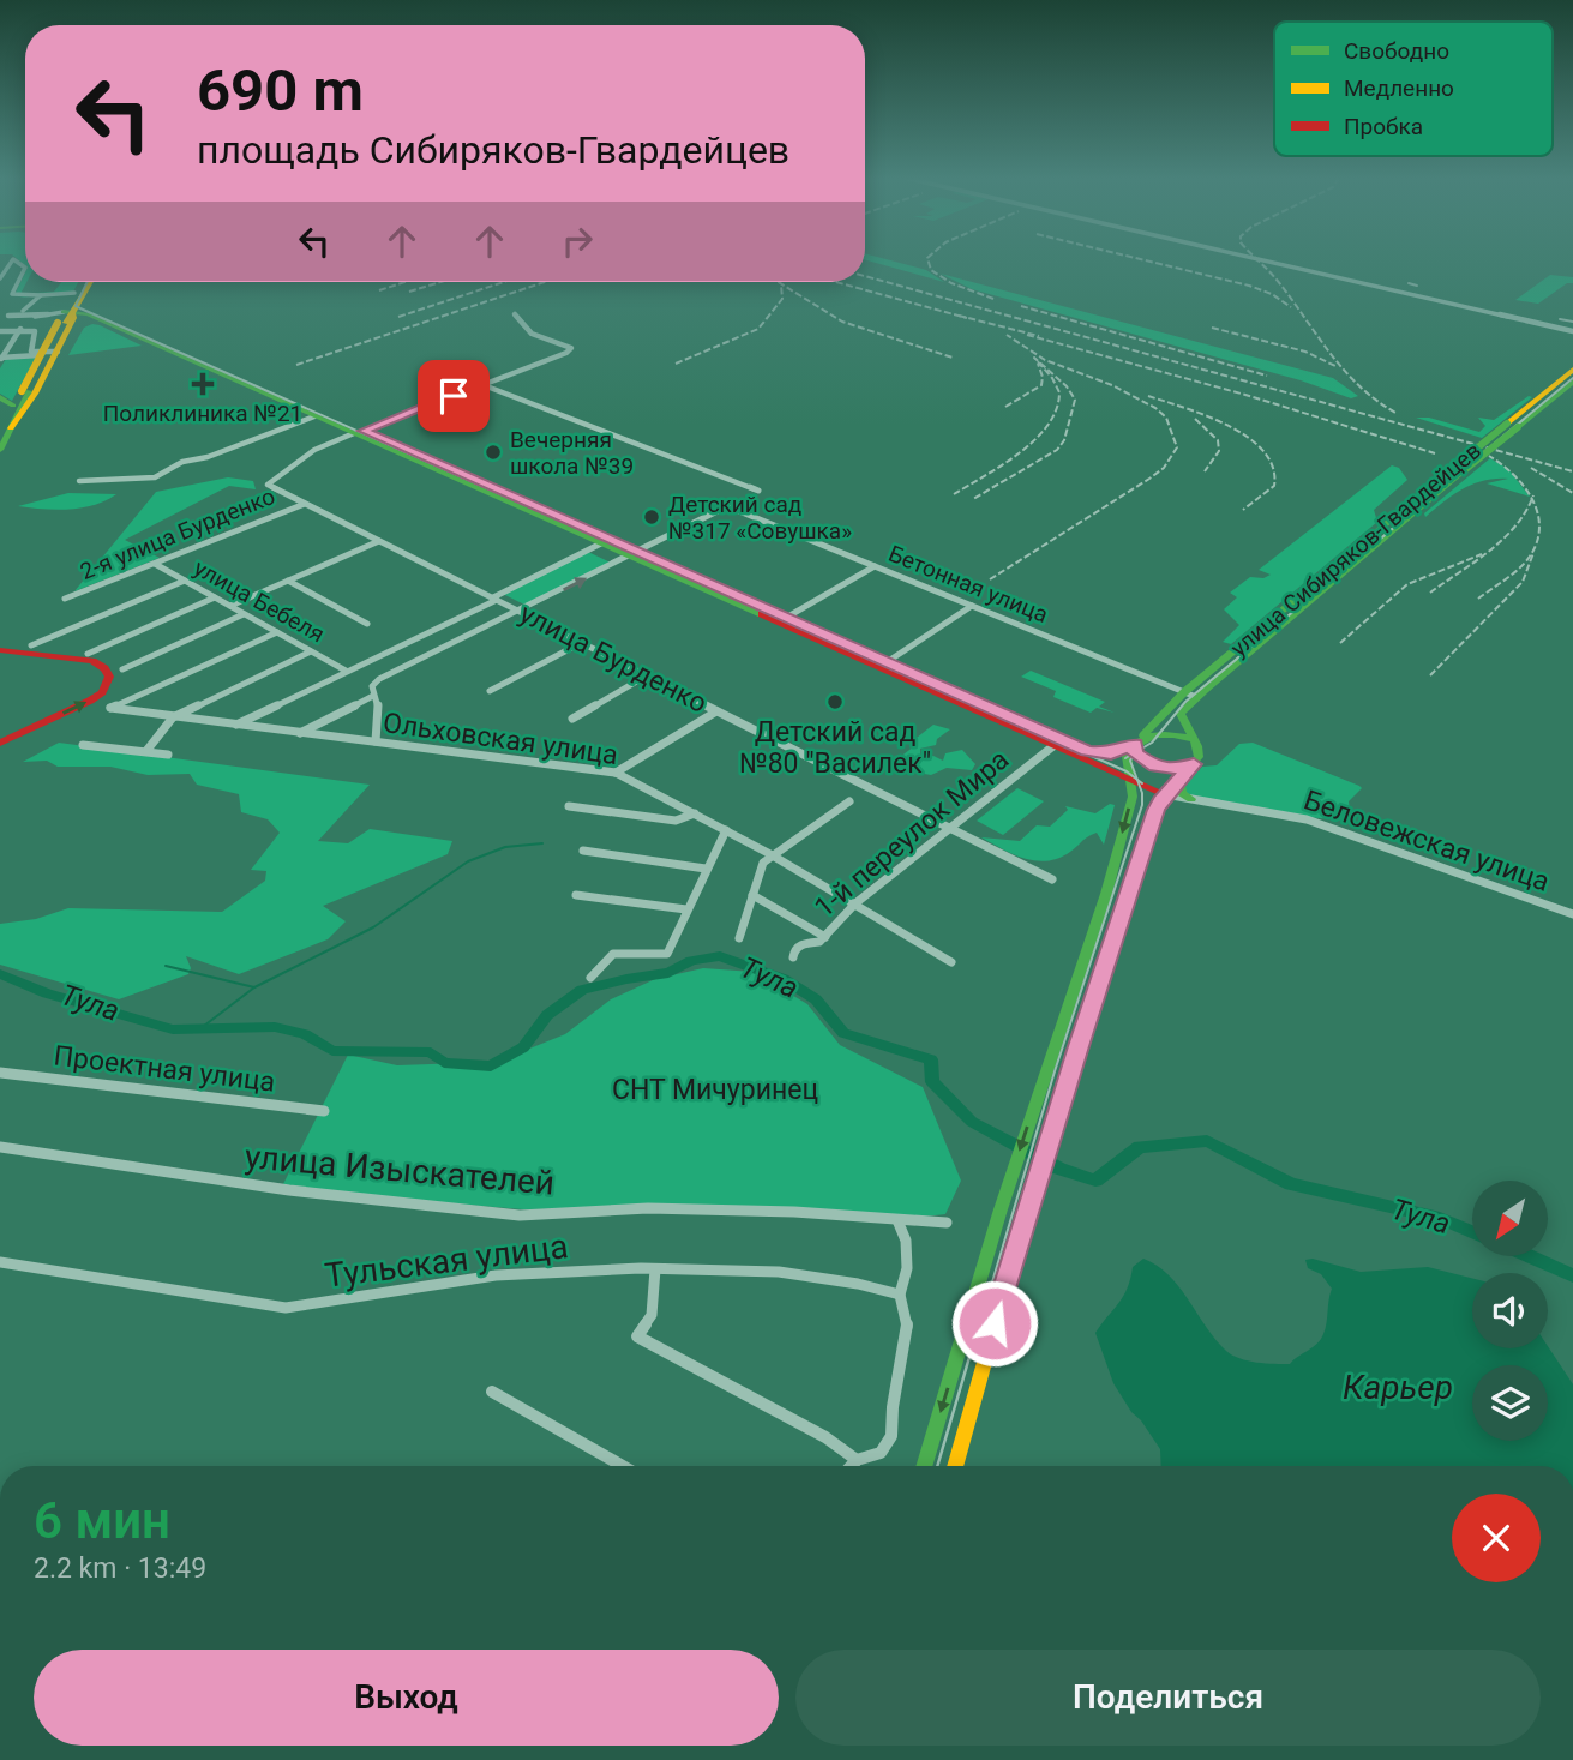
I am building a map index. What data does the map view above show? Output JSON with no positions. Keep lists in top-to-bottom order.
{
  "streets": {
    "main road": ["улица Сибиряков-Гвардейцев"],
    "street": [
      "2-я улица Бурденко",
      "Бетонная улица",
      "улица Бебеля",
      "улица Бурденко",
      "Ольховская улица",
      "1-й переулок Мира",
      "Беловежская улица",
      "Проектная улица",
      "улица Изыскателей",
      "Тульская улица"
    ]
  },
  "crossings": [
    ["2-я улица Бурденко", "улица Бебеля"],
    ["2-я улица Бурденко", "улица Бурденко"],
    ["улица Сибиряков-Гвардейцев", "Бетонная улица"],
    ["улица Бебеля", "Ольховская улица"],
    ["улица Бурденко", "1-й переулок Мира"],
    ["Ольховская улица", "1-й переулок Мира"]
  ],
  "water": ["Тула", "Карьер"],
  "parks": ["СНТ Мичуринец"],
  "places": {
    "health": ["Поликлиника №21"],
    "other": ["Вечерняя школа №39", "Детский сад №317 «Совушка»", "Детский сад №80 \"Василек\""]
  },
  "legend": ["Свободно", "Медленно", "Пробка"],
  "north": "bottom left",
  "page": {
    "turn": ["690 m", "площадь Сибиряков-Гвардейцев"],
    "heading": ["6 мин", "2.2 km · 13:49"],
    "buttons": ["Выход", "Поделиться"]
  }
}
